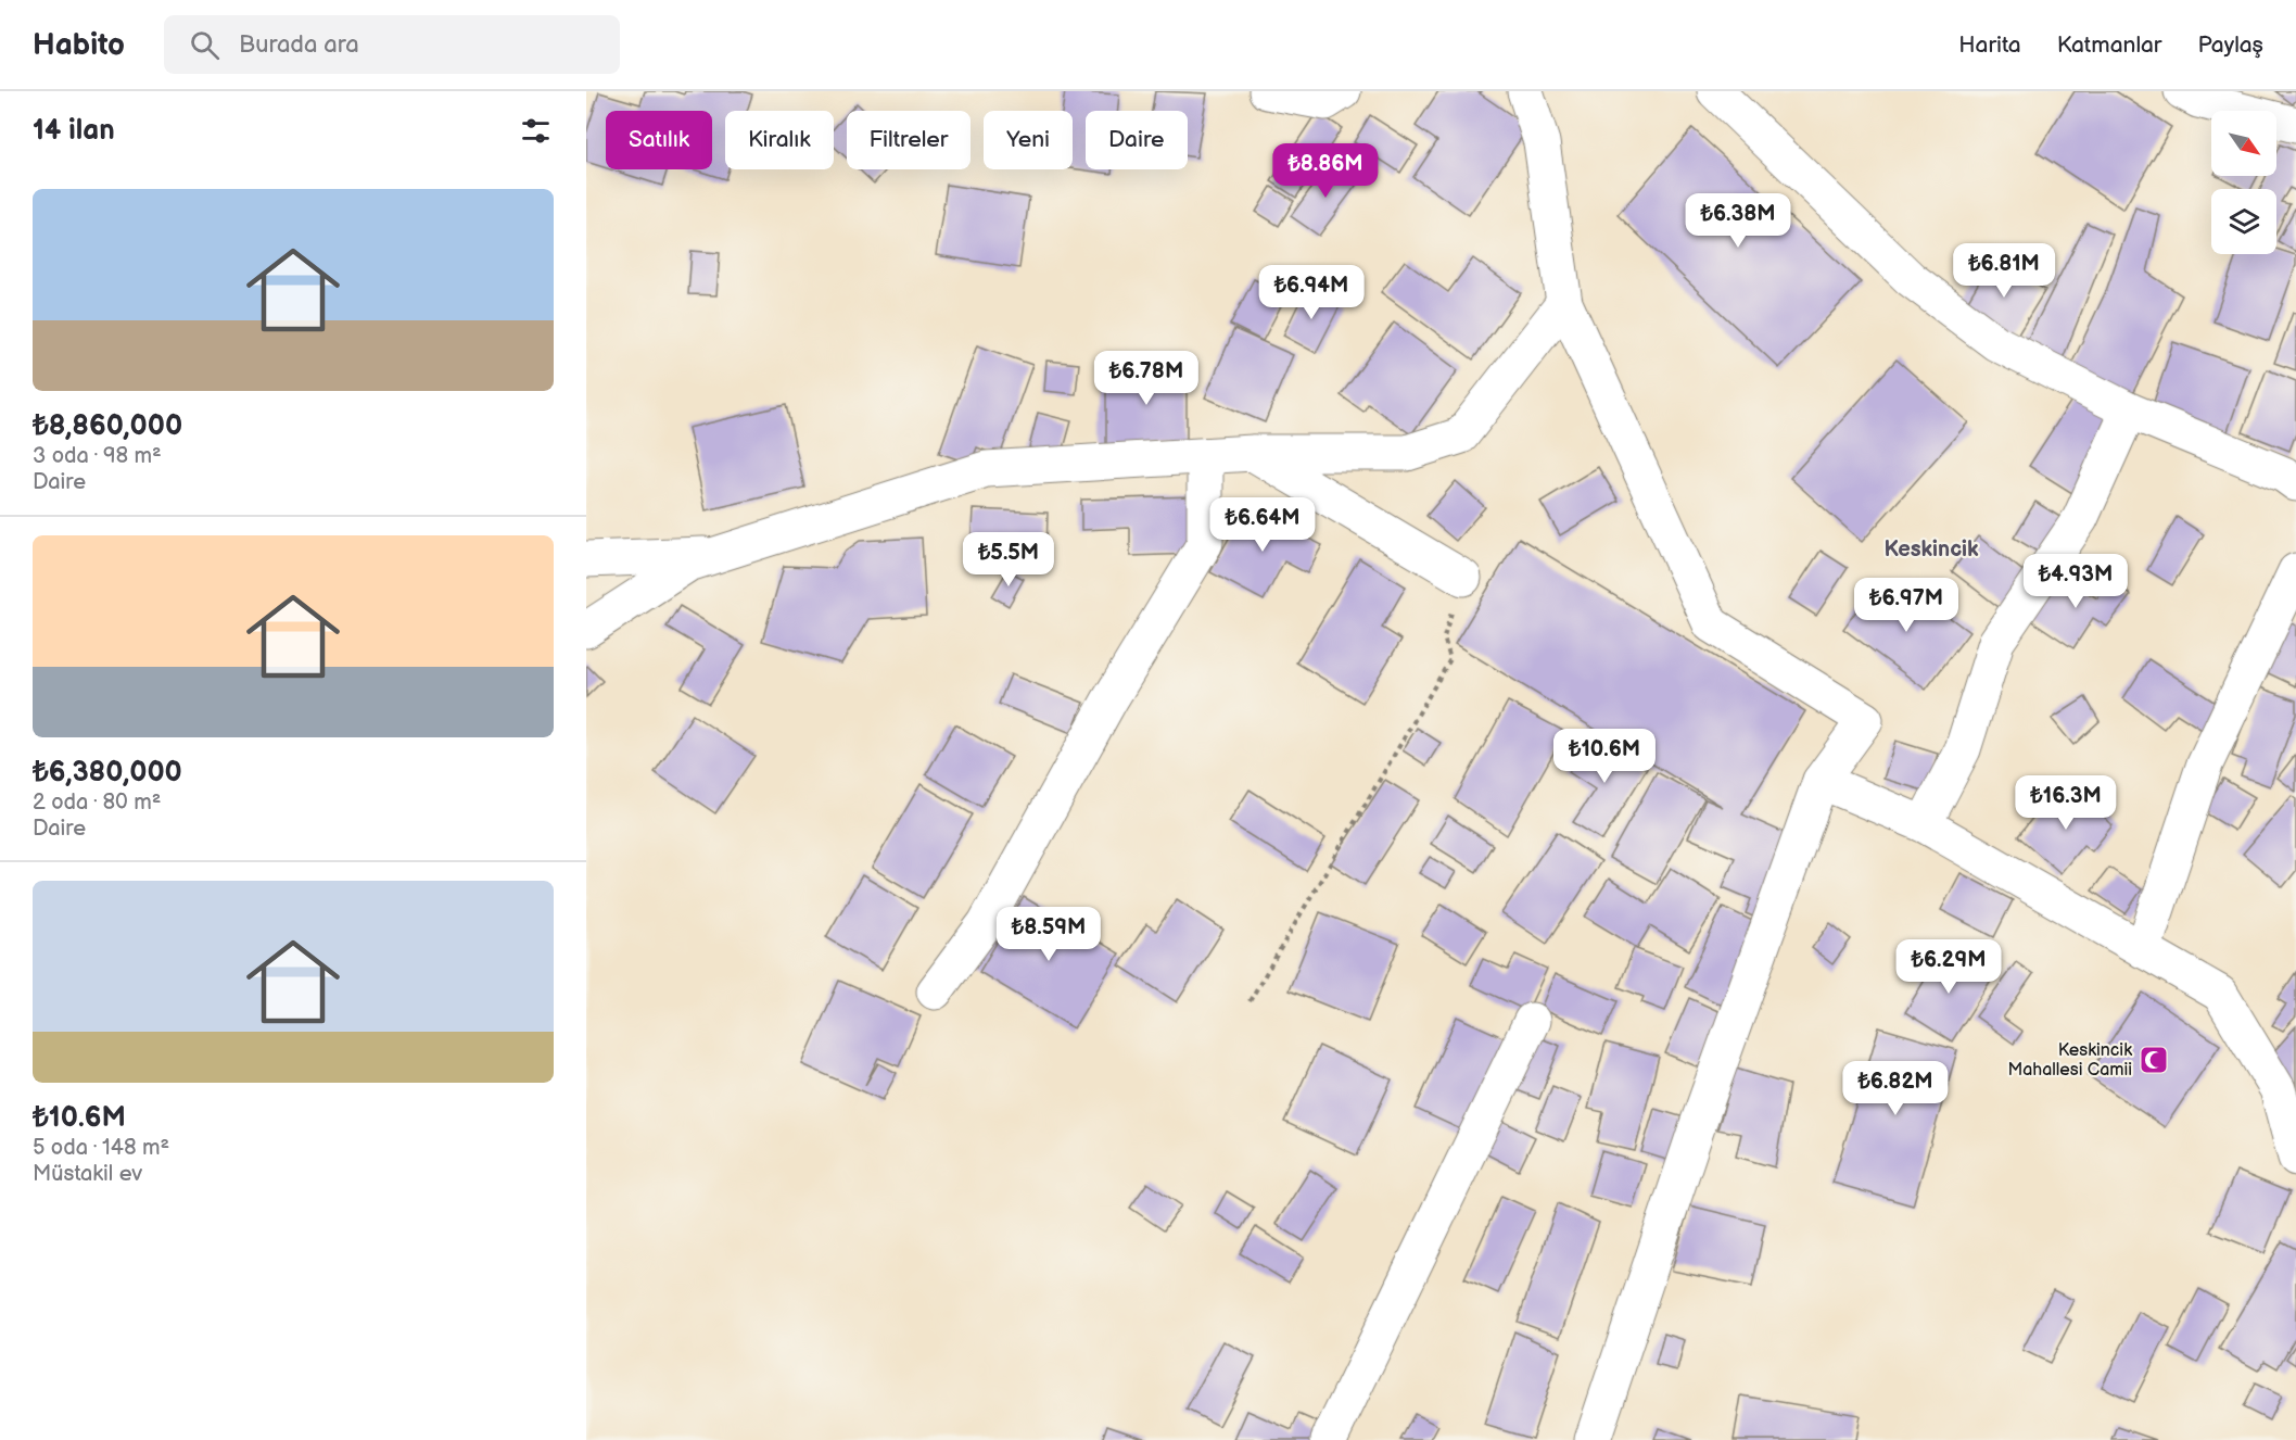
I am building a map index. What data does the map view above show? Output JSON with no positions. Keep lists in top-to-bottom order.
{
  "districts": ["Keskincik"],
  "places": {
    "mosque": ["Keskincik Mahallesi Camii"]
  },
  "north": "bottom right",
  "page": {
    "header": "Habito",
    "search": "Burada ara",
    "nav": ["Harita", "Katmanlar", "Paylaş"],
    "heading": "14 ilan",
    "chip": [
      "Satılık",
      "Kiralık",
      "Filtreler",
      "Yeni",
      "Daire"
    ],
    "price": [
      "₺8.86M",
      "₺6.38M",
      "₺6.81M",
      "₺6.94M",
      "₺6.78M",
      "₺6.64M",
      "₺5.5M",
      "₺4.93M",
      "₺6.97M",
      "₺10.6M",
      "₺16.3M",
      "₺8.59M",
      "₺6.29M",
      "₺6.82M"
    ],
    "list": [
      {
        "name": "₺8,860,000",
        "note": "3 oda · 98 m² · Daire"
      },
      {
        "name": "₺6,380,000",
        "note": "2 oda · 80 m² · Daire"
      },
      {
        "name": "₺10.6M",
        "note": "5 oda · 148 m² · Müstakil ev"
      }
    ]
  }
}
